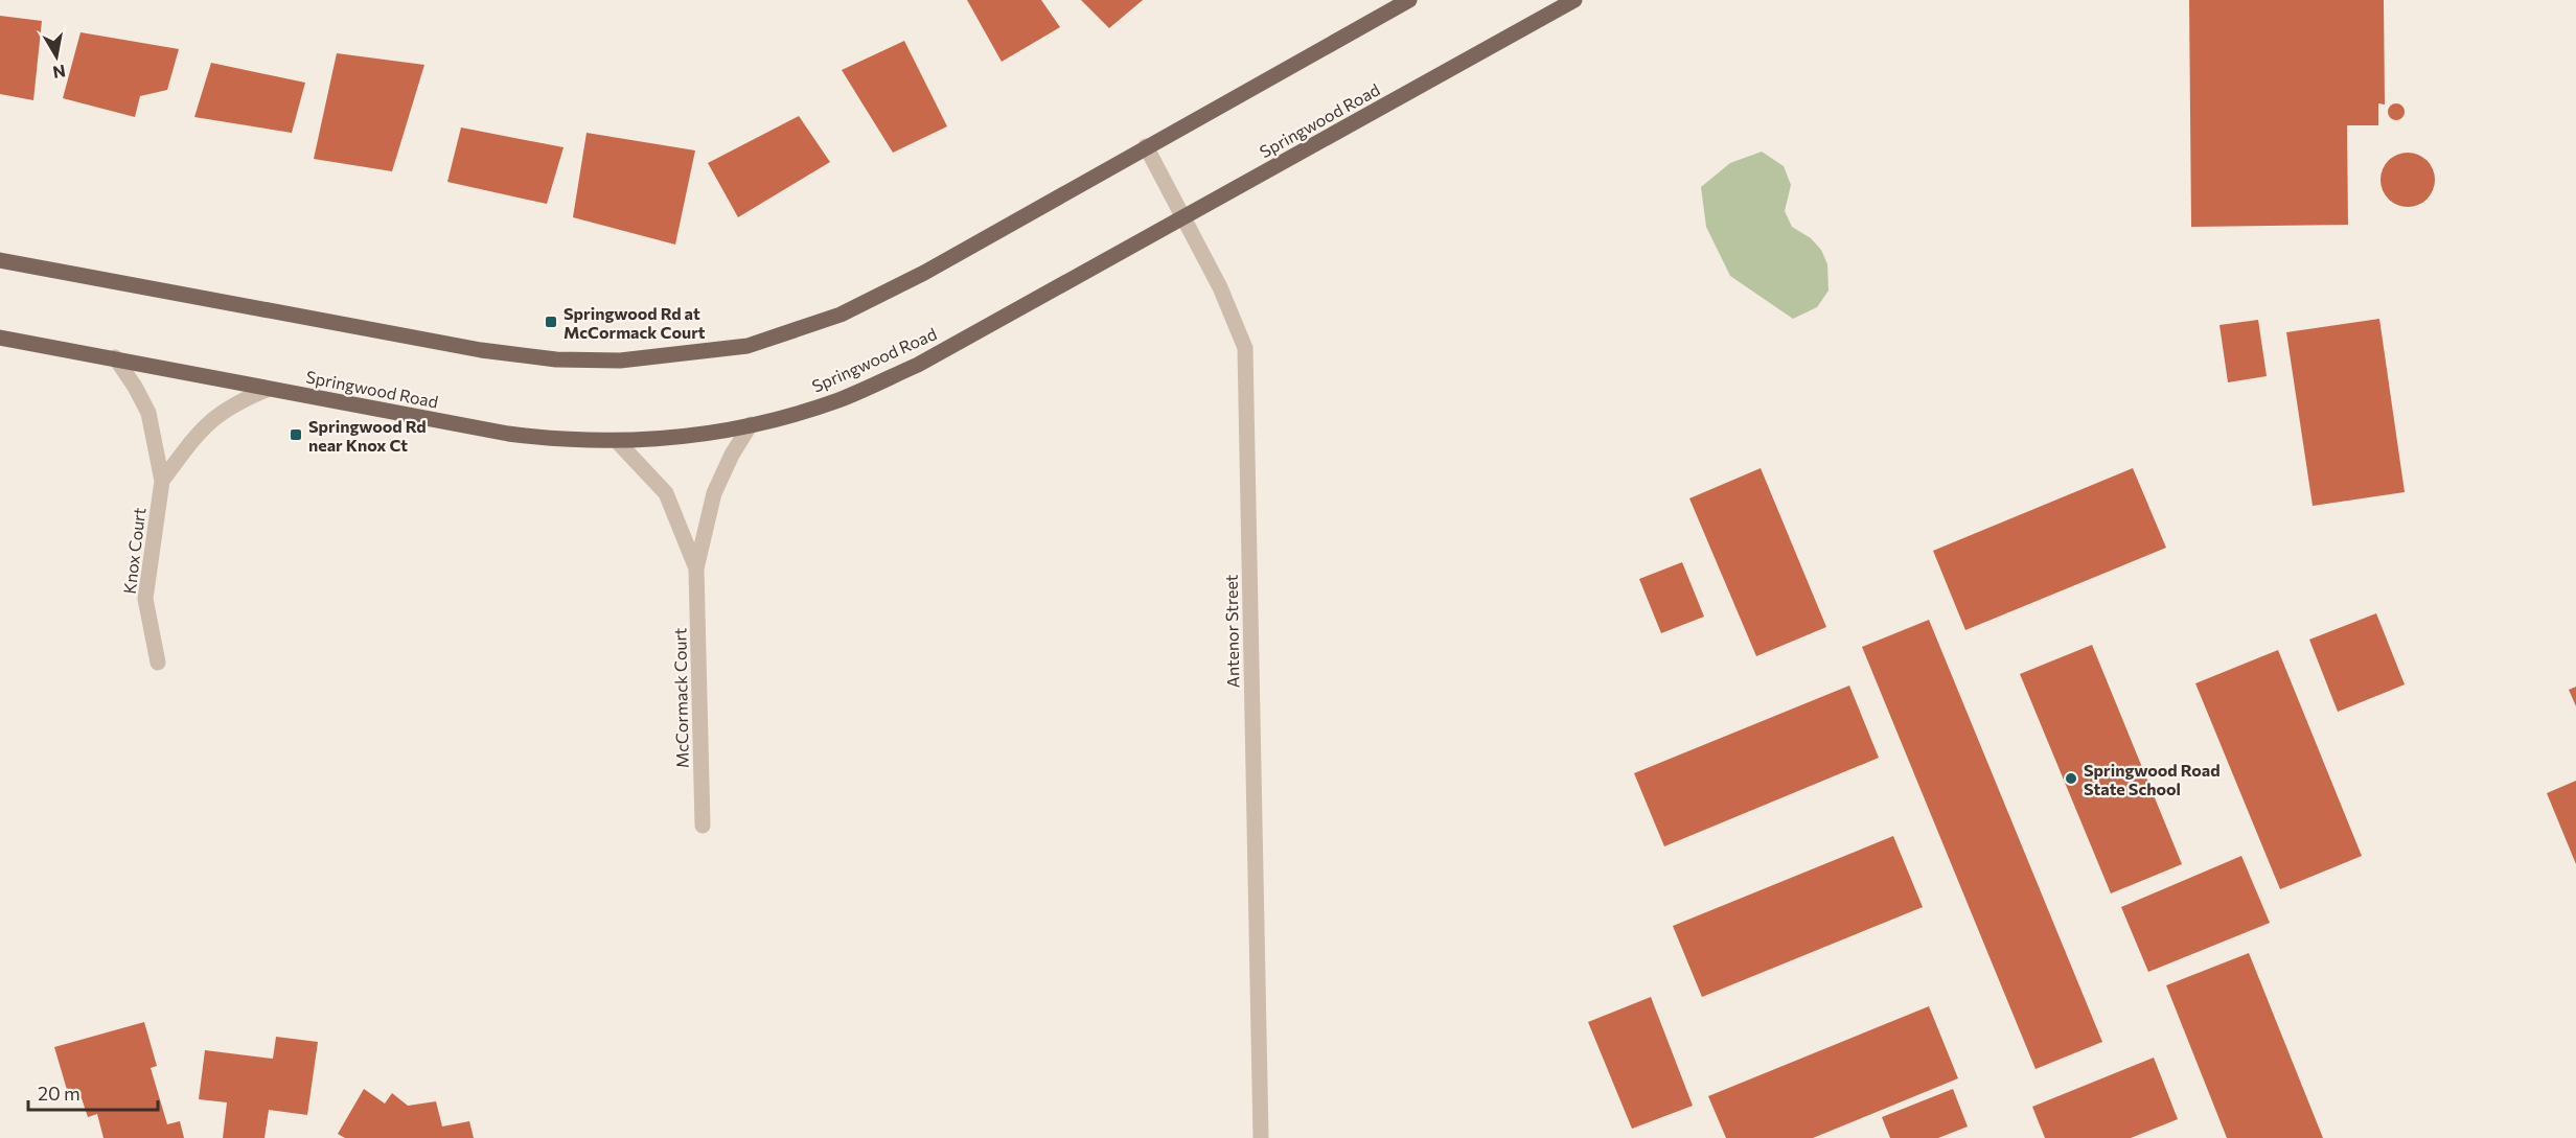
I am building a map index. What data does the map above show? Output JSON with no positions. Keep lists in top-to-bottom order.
{
  "streets": {
    "main road": ["Springwood Road"],
    "street": ["Knox Court", "Antenor Street", "McCormack Court"]
  },
  "crossings": [
    ["Springwood Road", "Knox Court"],
    ["Springwood Road", "Antenor Street"],
    ["Springwood Road", "McCormack Court"]
  ],
  "places": {
    "transit": ["Springwood Rd at McCormack Court", "Springwood Rd near Knox Ct"],
    "other": ["Springwood Road State School"]
  },
  "scale_bar": "20 m",
  "north": "bottom"
}
